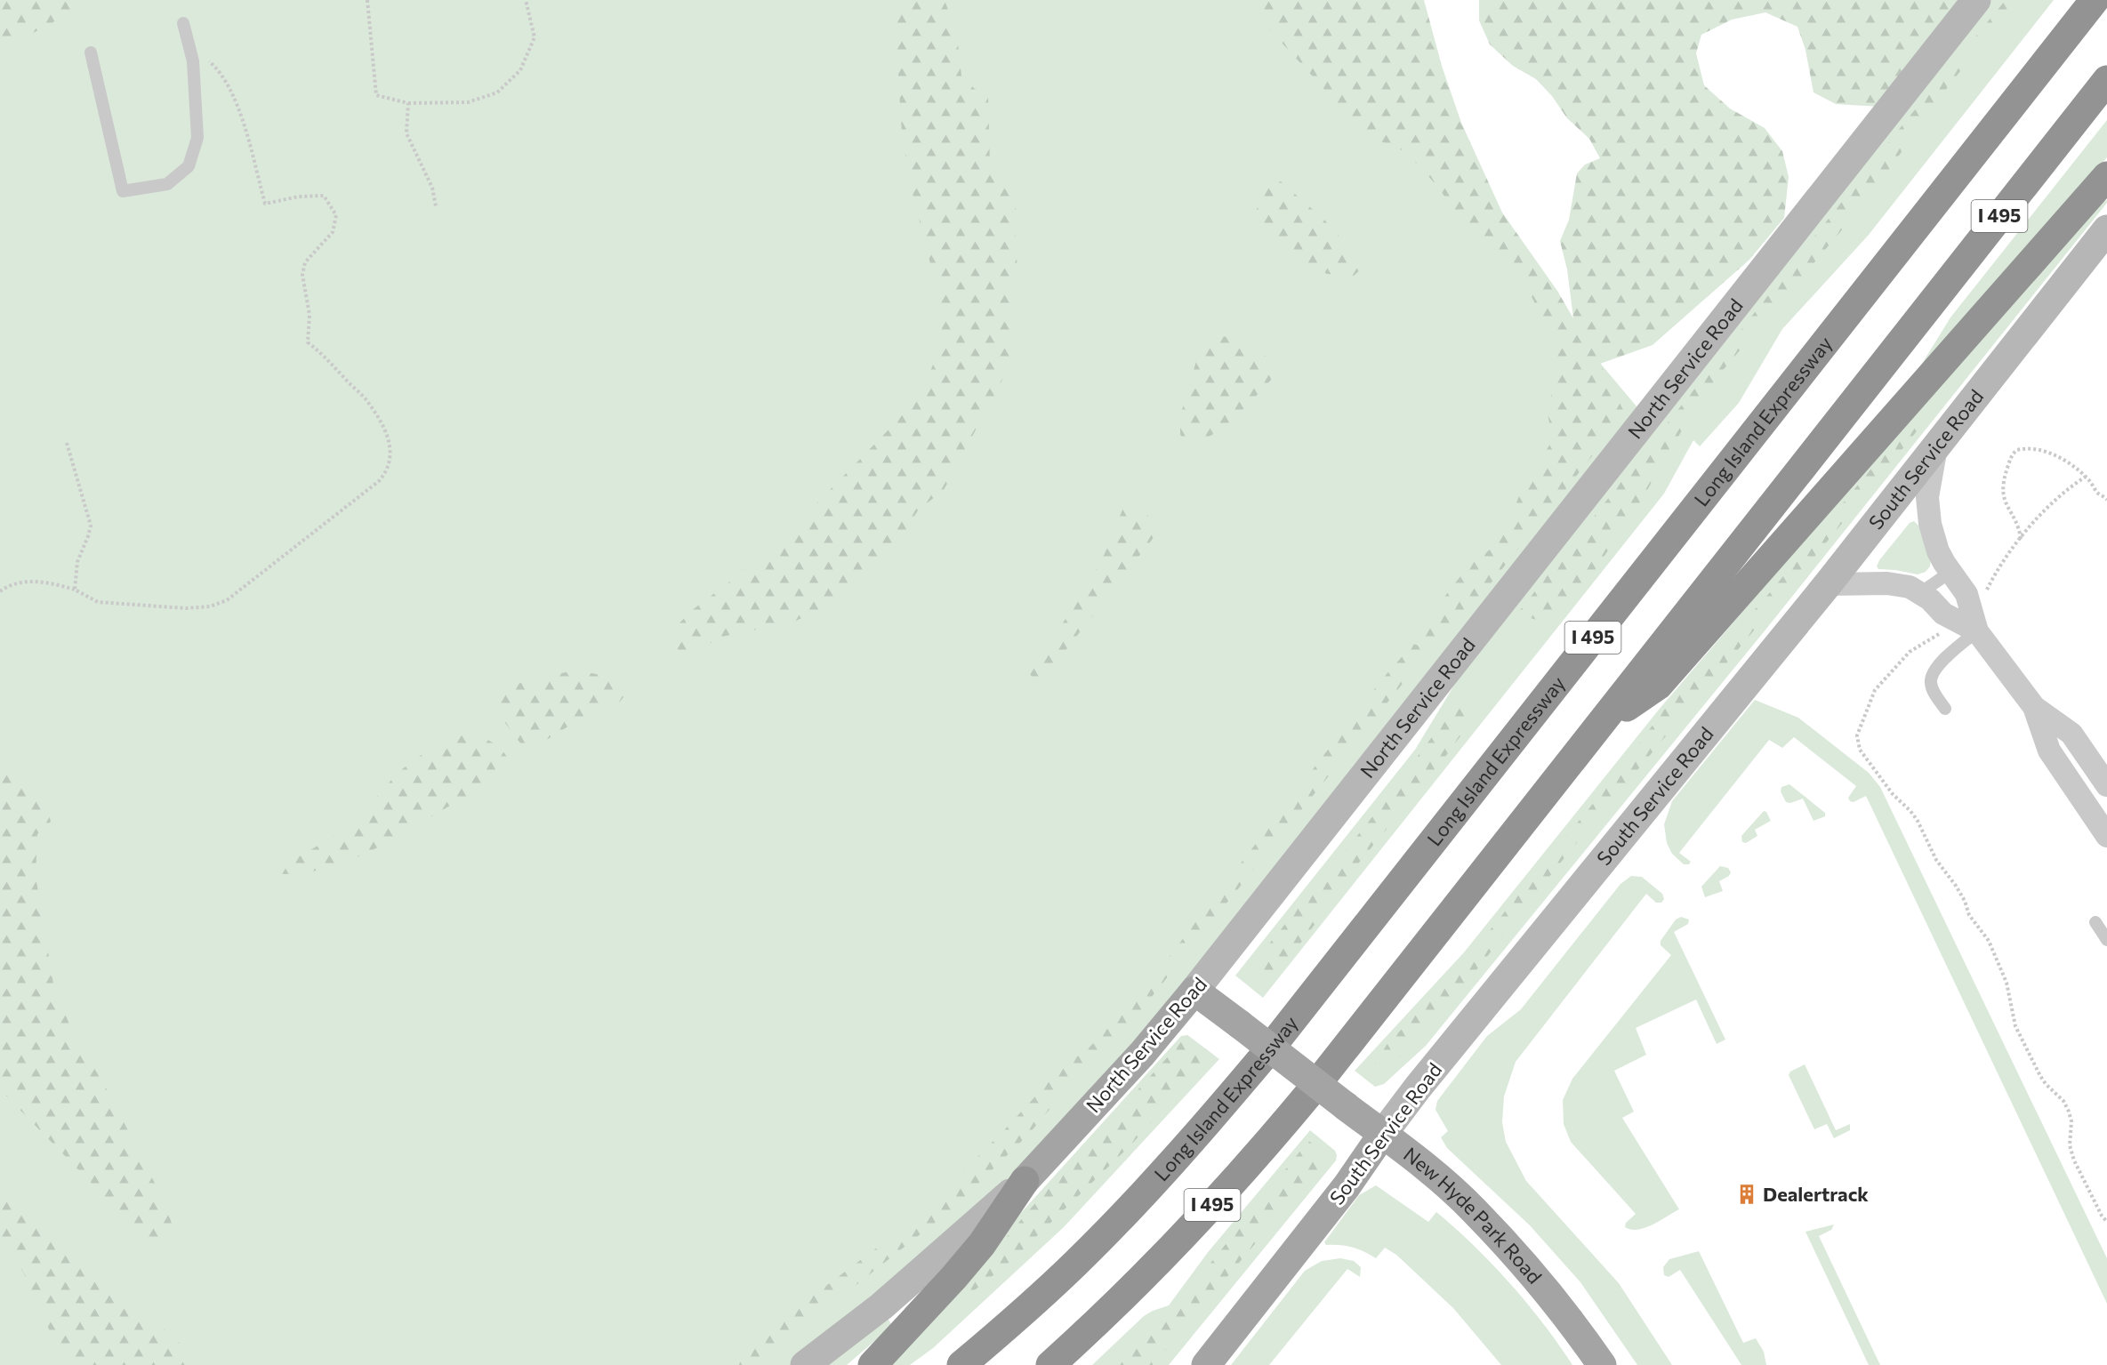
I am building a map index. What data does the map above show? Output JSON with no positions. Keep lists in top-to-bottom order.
{
  "streets": {
    "highway": ["I 495", "Long Island Expressway"],
    "main road": ["North Service Road", "South Service Road", "New Hyde Park Road"]
  },
  "crossings": [
    ["North Service Road", "New Hyde Park Road"],
    ["South Service Road", "New Hyde Park Road"]
  ],
  "places": {
    "building": ["Dealertrack"]
  }
}
